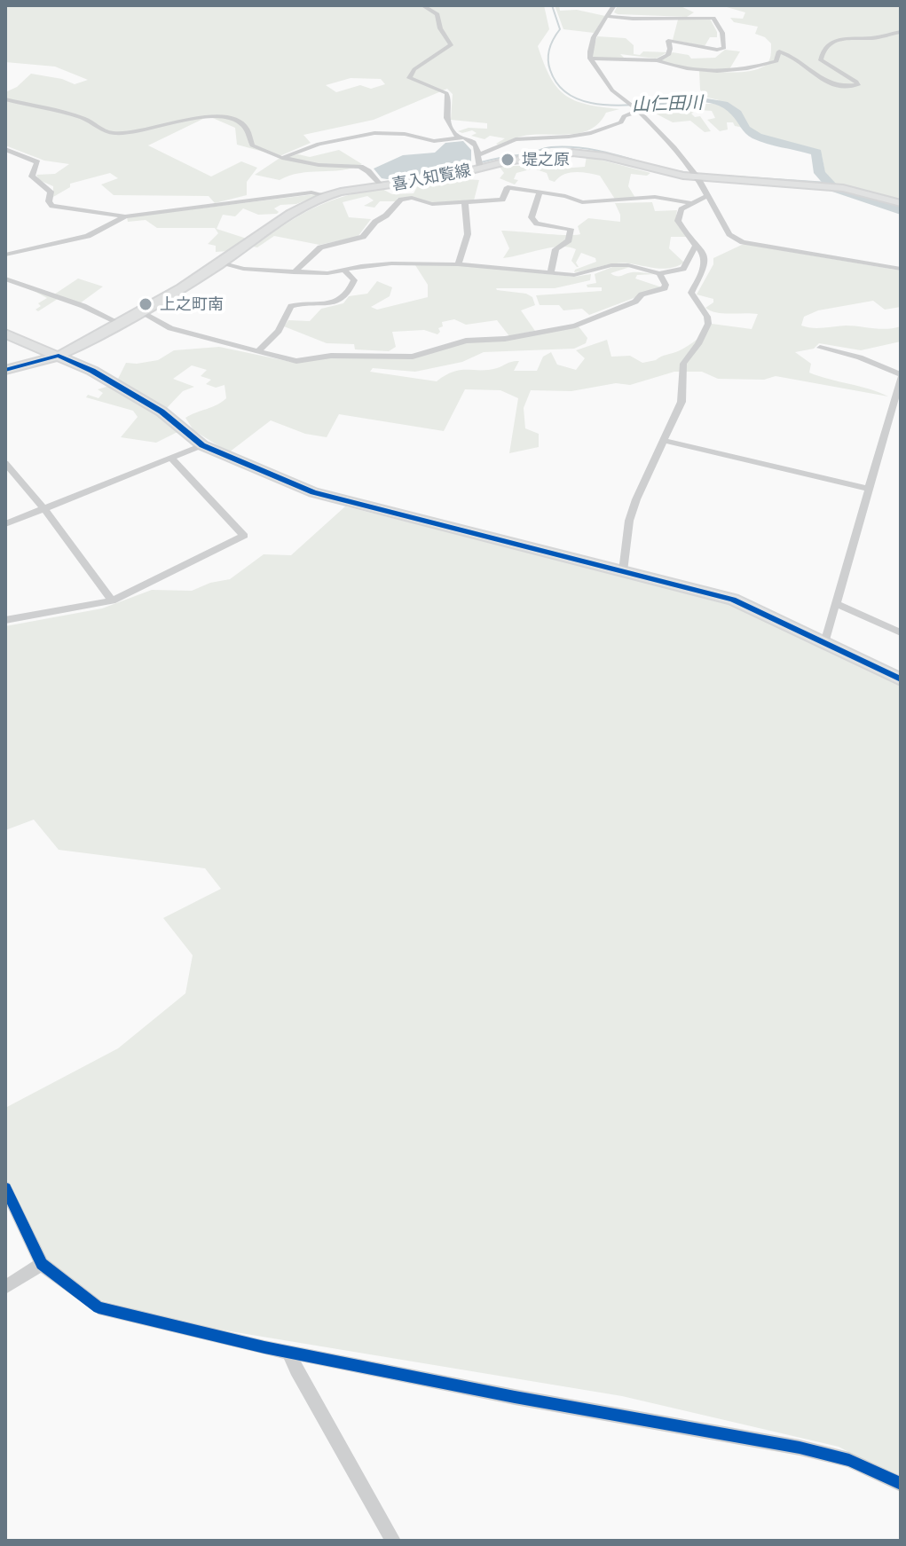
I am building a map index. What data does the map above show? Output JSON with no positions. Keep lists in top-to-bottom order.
{
  "streets": {
    "main road": ["喜入知覧線"]
  },
  "water": ["山仁田川"],
  "places": ["堤之原", "上之町南"]
}
